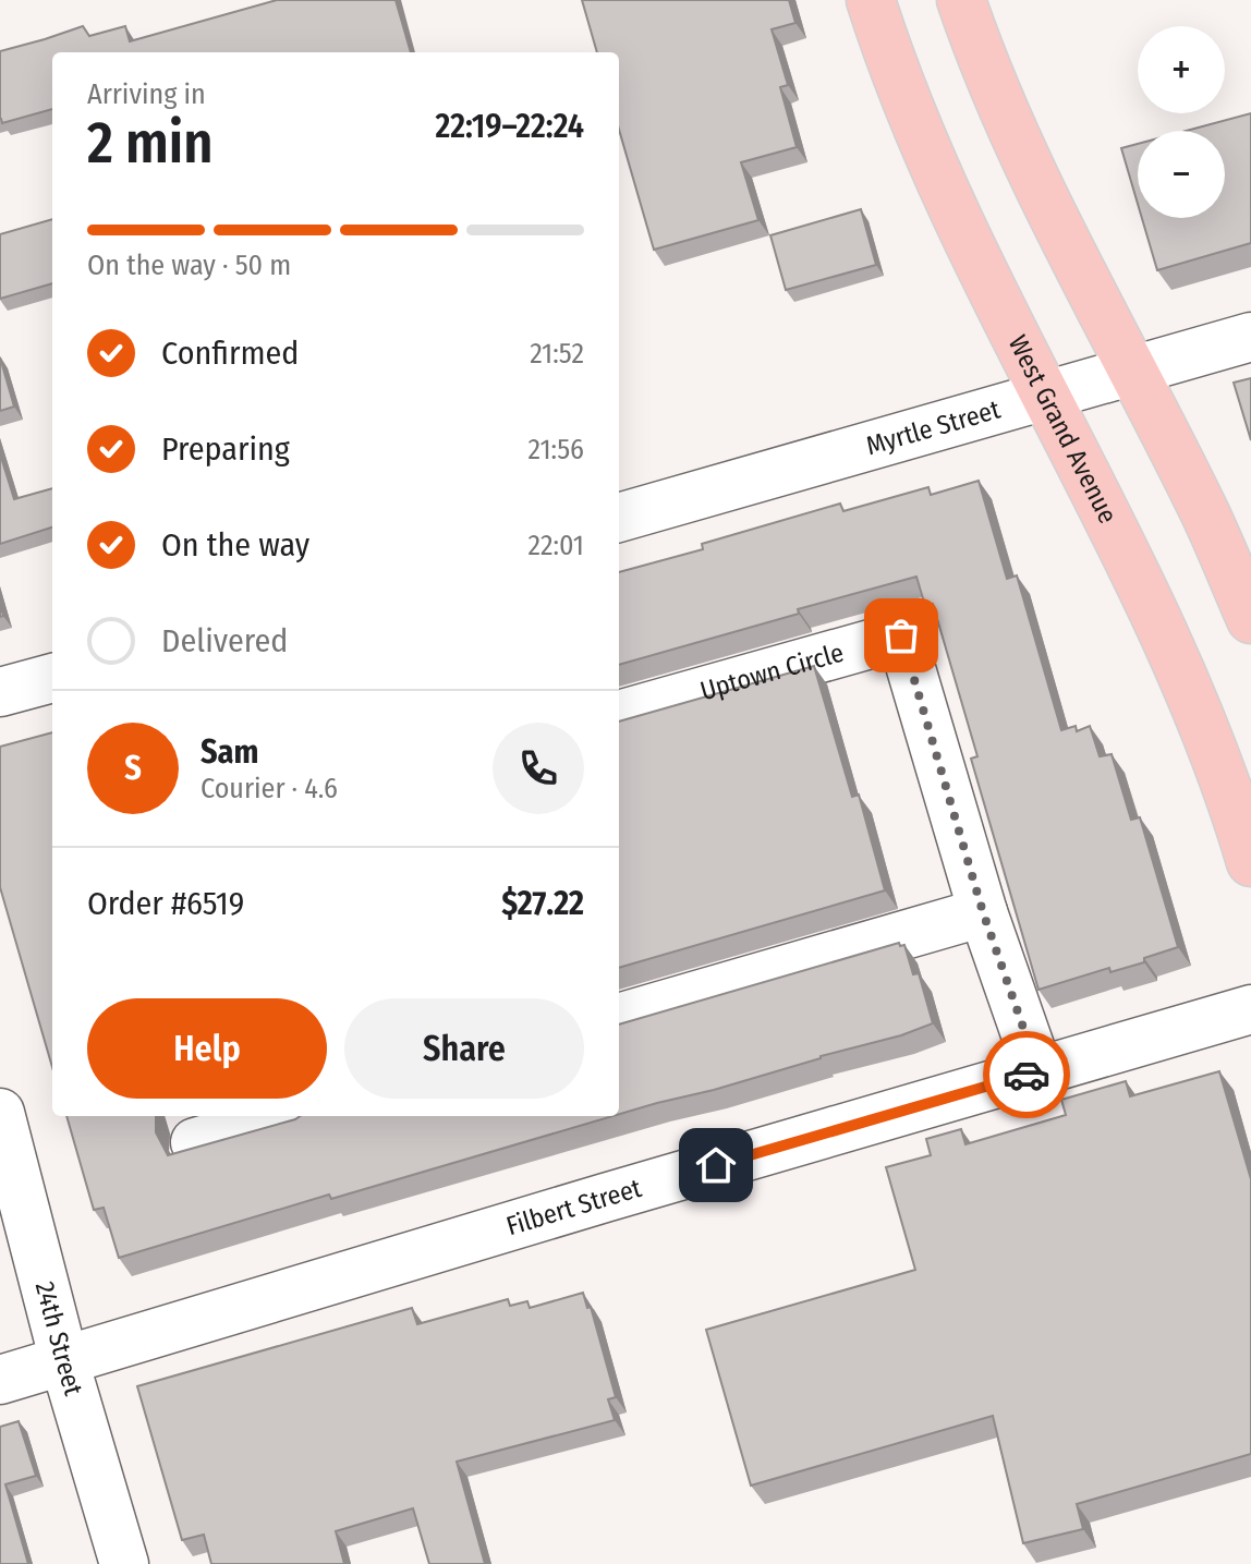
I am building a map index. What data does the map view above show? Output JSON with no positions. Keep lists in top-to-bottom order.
{
  "streets": {
    "main road": ["West Grand Avenue"],
    "street": [
      "Myrtle Street",
      "Uptown Circle",
      "Filbert Street",
      "24th Street"
    ]
  },
  "crossings": [
    ["Myrtle Street", "West Grand Avenue"],
    ["Uptown Circle", "Filbert Street"],
    ["Filbert Street", "24th Street"]
  ],
  "page": {
    "map_buttons": ["+", "−"],
    "heading": ["2 min", "Arriving in", "22:19–22:24"],
    "panel": [
      "Sam",
      "Courier · 4.6",
      "Order #6519",
      "$27.22"
    ],
    "bar": "On the way · 50 m",
    "list": [
      ["Confirmed", "21:52"],
      ["Preparing", "21:56"],
      ["On the way", "22:01"],
      "Delivered"
    ],
    "round": "S",
    "buttons": ["Help", "Share"]
  }
}
